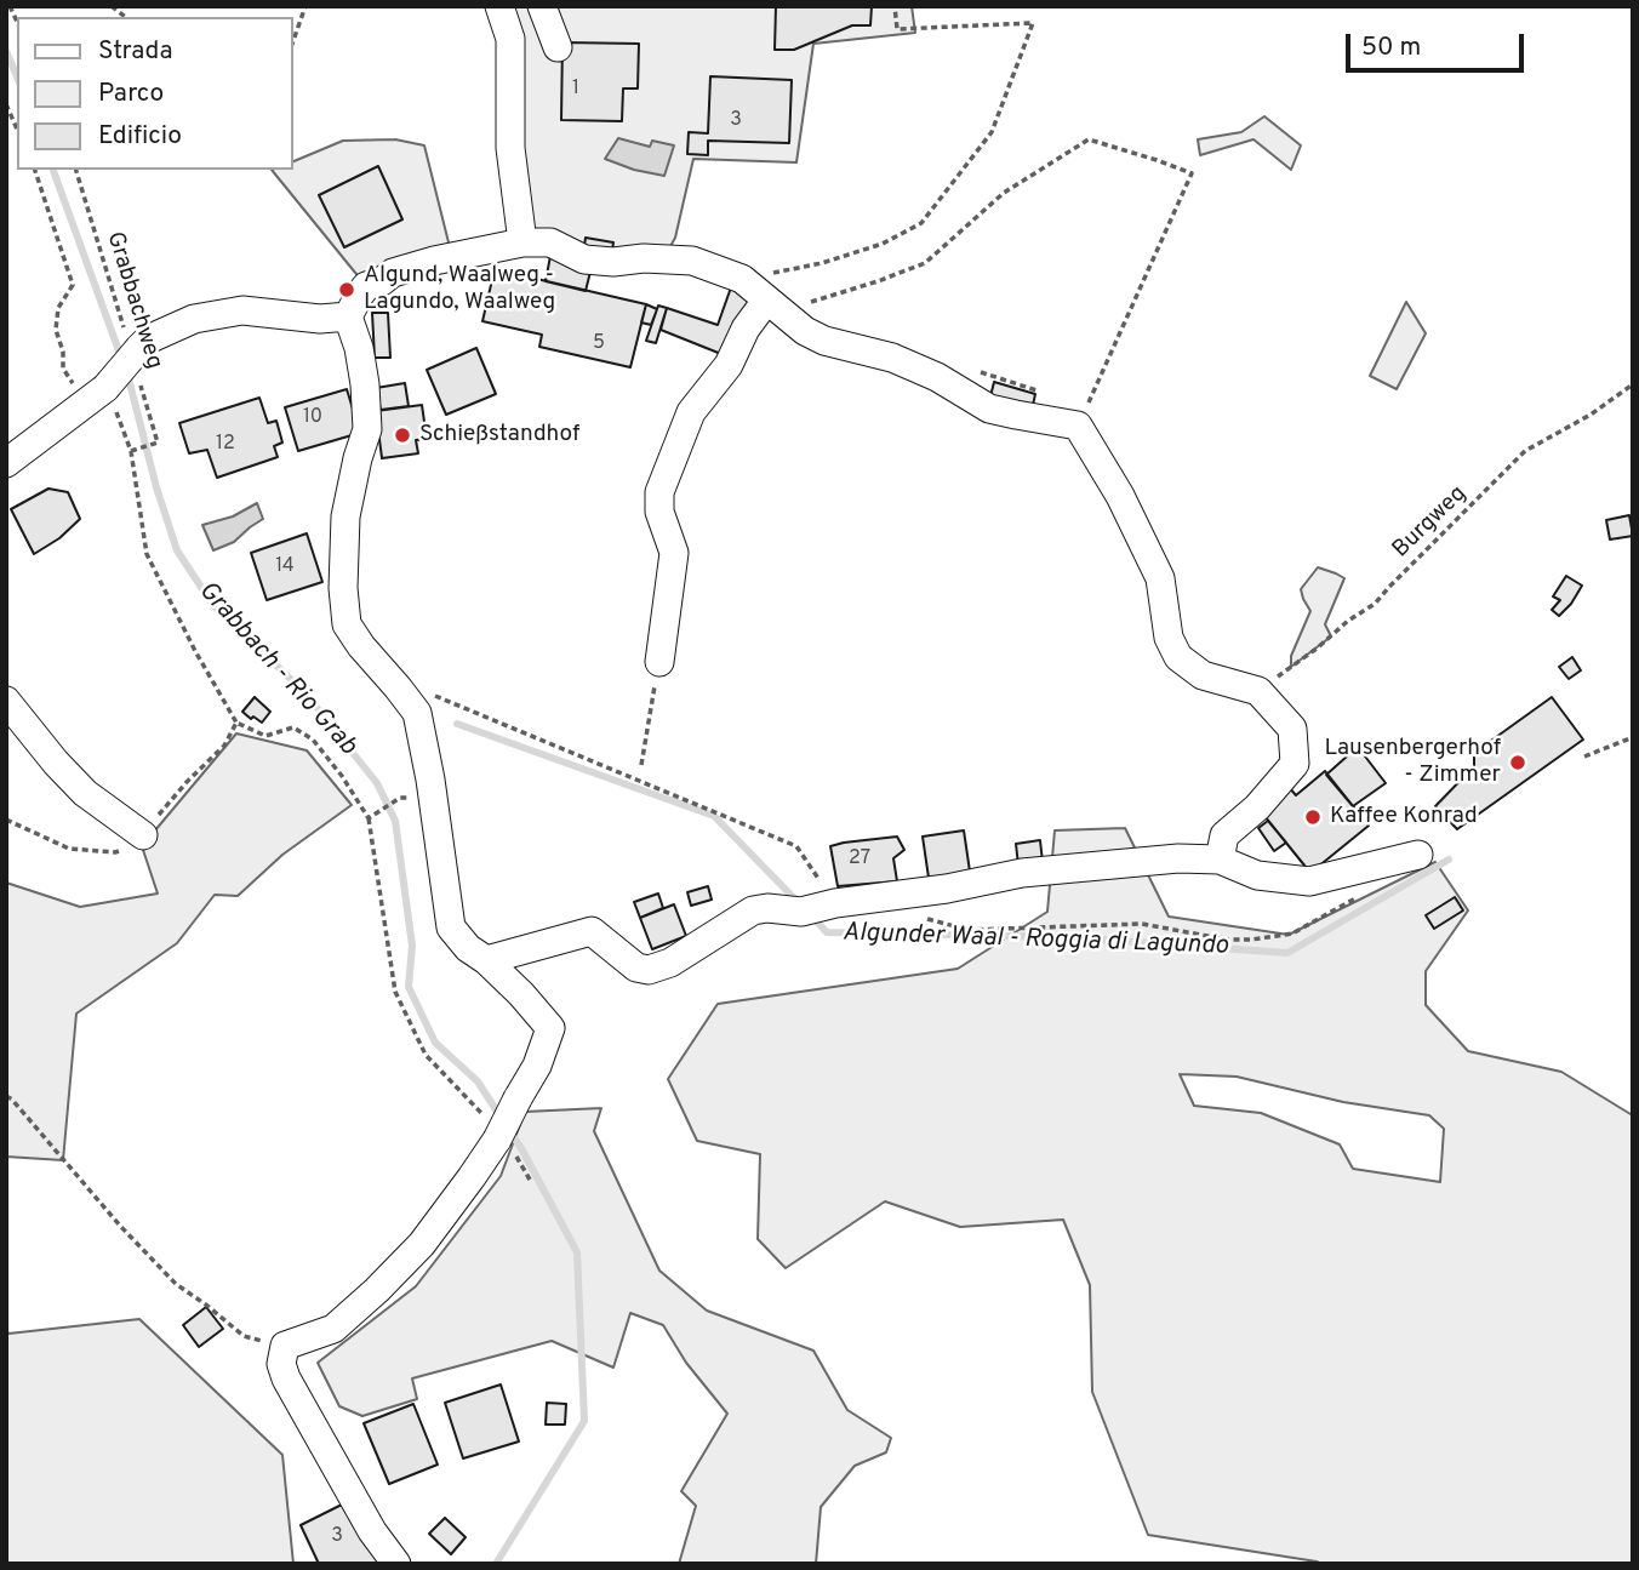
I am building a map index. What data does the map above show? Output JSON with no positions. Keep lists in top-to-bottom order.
{
  "streets": {
    "path": ["Grabbachweg", "Burgweg"]
  },
  "water": ["Grabbach - Rio Grab", "Algunder Waal - Roggia di Lagundo"],
  "places": [
    "Algund, Waalweg - Lagundo, Waalweg",
    "Schießstandhof",
    "Lausenbergerhof - Zimmer",
    "Kaffee Konrad"
  ],
  "house_numbers": [
    "1",
    "3",
    "5",
    "10",
    "12",
    "14",
    "27",
    "3"
  ],
  "legend": ["Strada", "Parco", "Edificio"],
  "scale_bar": "50 m"
}
